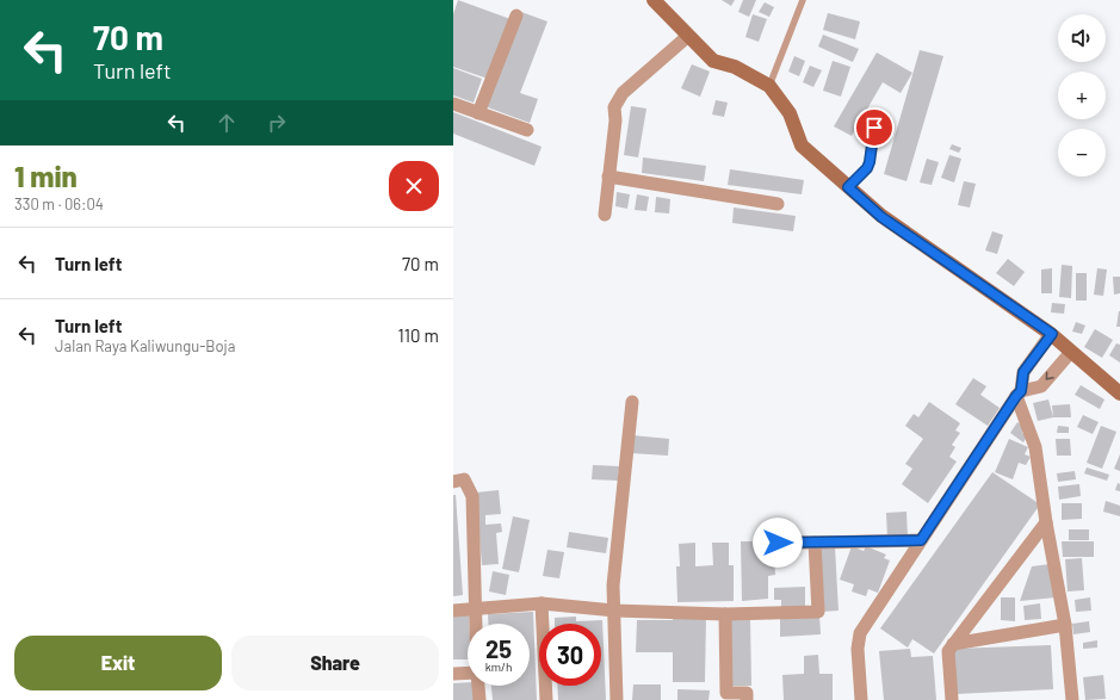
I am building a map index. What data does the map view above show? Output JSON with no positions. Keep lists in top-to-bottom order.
{
  "page": {
    "turn": ["70 m", "Turn left"],
    "map_buttons": ["+", "−"],
    "heading": ["1 min", "330 m · 06:04"],
    "list": [
      {
        "name": "Turn left",
        "value": "70 m"
      },
      {
        "name": "Turn left",
        "note": "Jalan Raya Kaliwungu-Boja",
        "value": "110 m"
      }
    ],
    "speed": "25 km/h",
    "limit": "30",
    "buttons": ["Exit", "Share"]
  }
}
